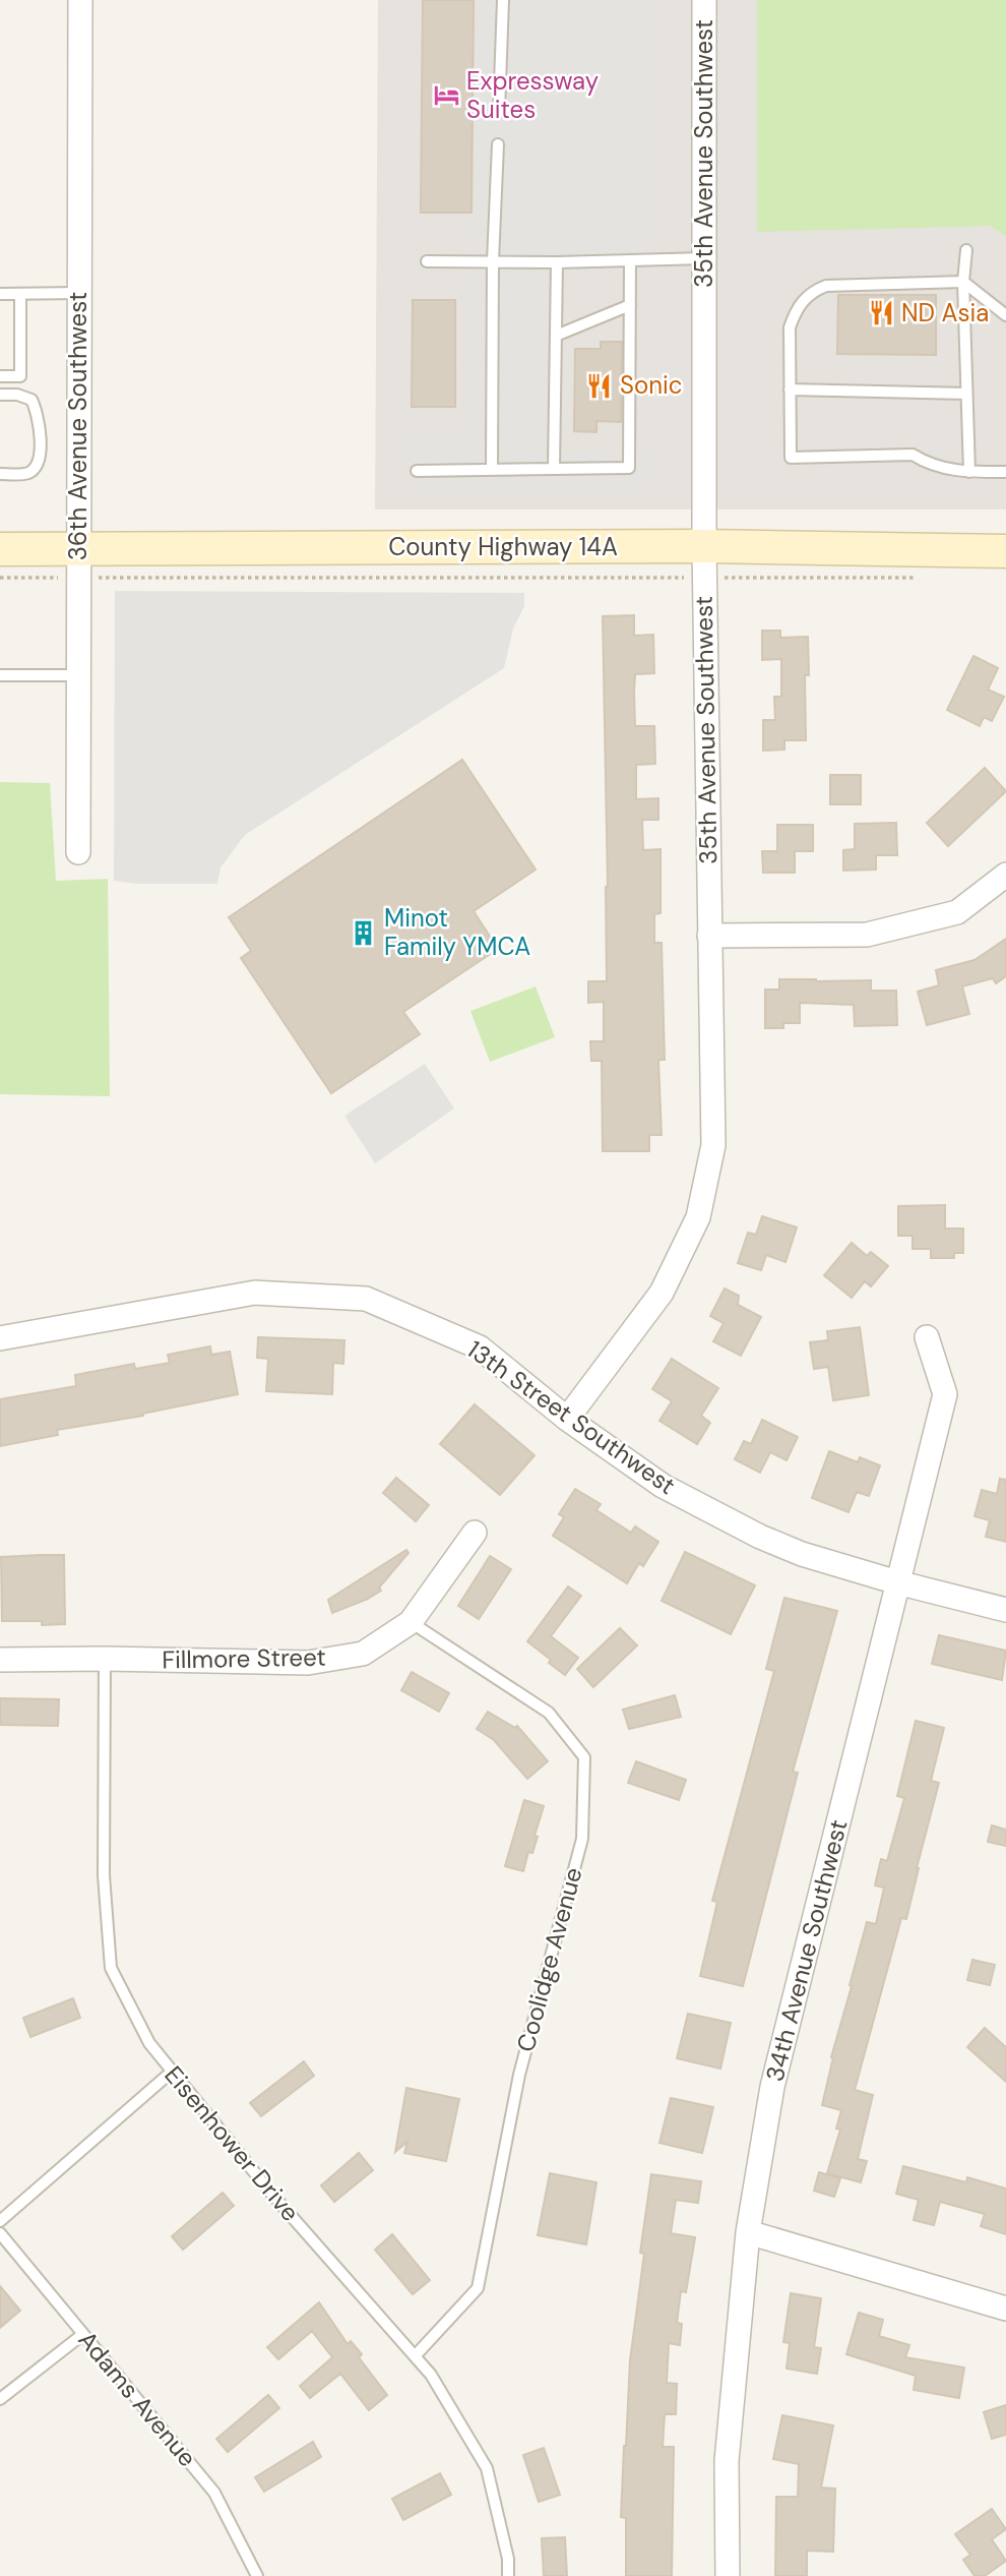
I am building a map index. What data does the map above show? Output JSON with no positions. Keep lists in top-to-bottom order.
{
  "streets": {
    "main road": ["County Highway 14A"],
    "street": [
      "35th Avenue Southwest",
      "36th Avenue Southwest",
      "13th Street Southwest",
      "Fillmore Street",
      "34th Avenue Southwest"
    ],
    "lane": ["Coolidge Avenue", "Eisenhower Drive", "Adams Avenue"]
  },
  "crossings": [
    ["35th Avenue Southwest", "County Highway 14A"],
    ["35th Avenue Southwest", "13th Street Southwest"],
    ["36th Avenue Southwest", "County Highway 14A"],
    ["13th Street Southwest", "34th Avenue Southwest"],
    ["Fillmore Street", "Coolidge Avenue"],
    ["Fillmore Street", "Eisenhower Drive"],
    ["Coolidge Avenue", "Eisenhower Drive"]
  ],
  "places": {
    "hotel": ["Expressway Suites"],
    "restaurant": ["ND Asia", "Sonic"],
    "building": ["Minot Family YMCA"]
  }
}
